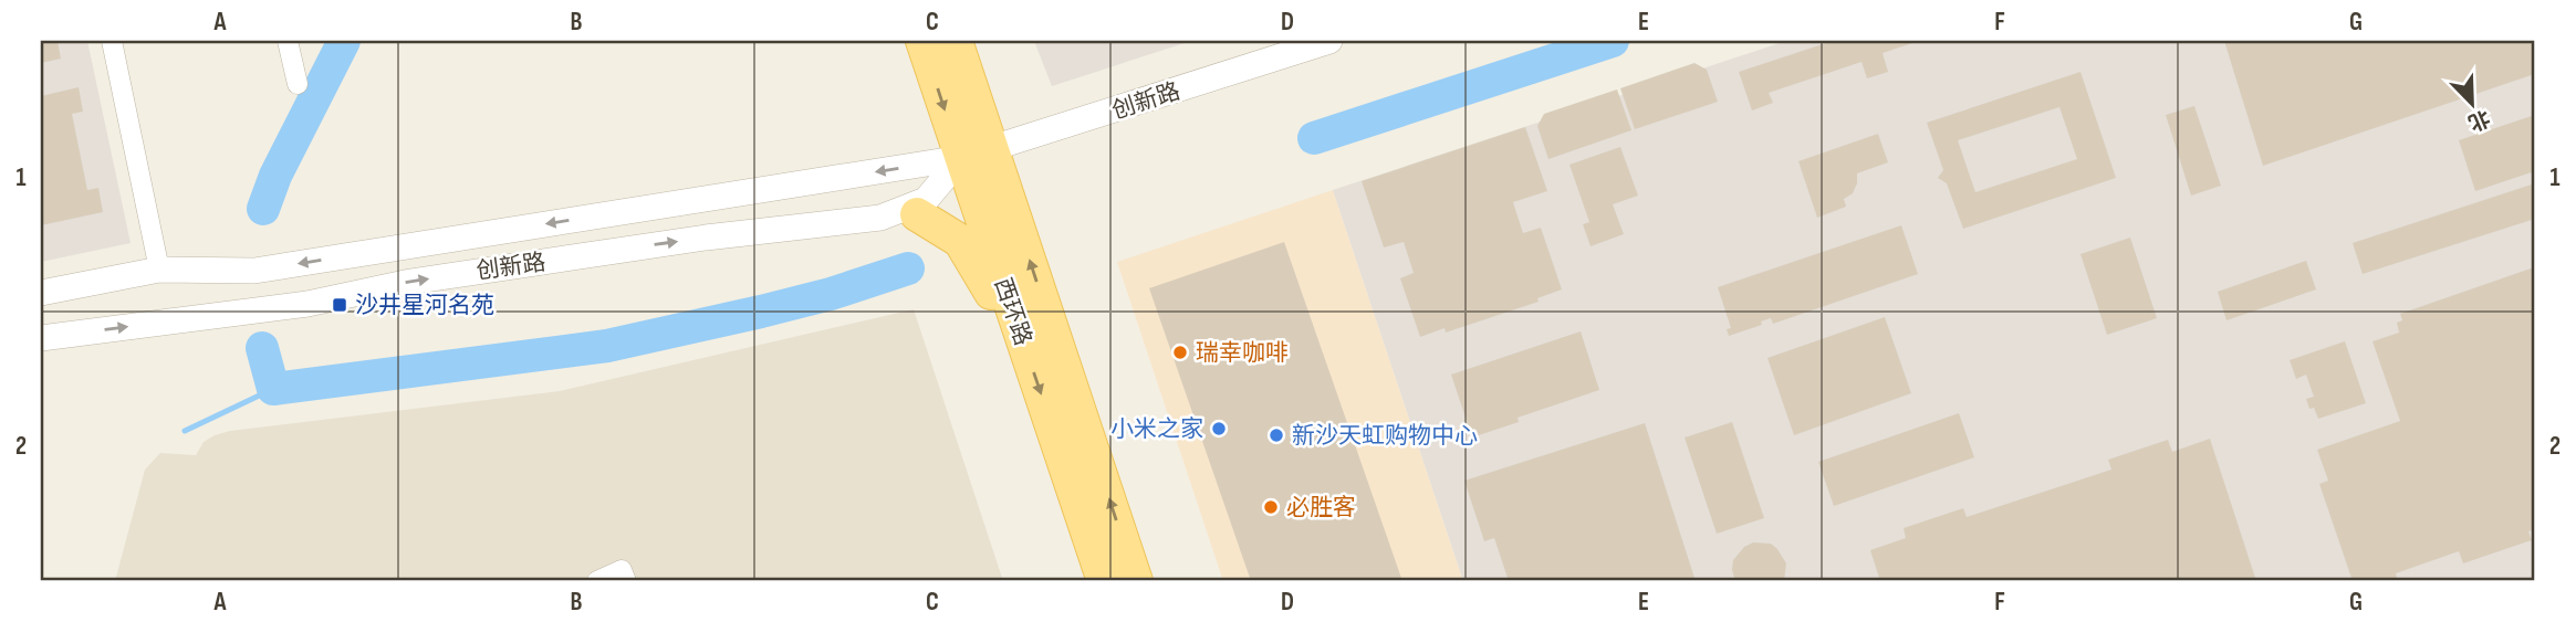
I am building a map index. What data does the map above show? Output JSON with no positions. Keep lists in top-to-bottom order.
{
  "streets": {
    "main road": ["西环路"],
    "street": ["创新路"]
  },
  "crossings": [
    ["创新路", "西环路"]
  ],
  "places": {
    "transit": ["沙井星河名苑"],
    "other": [
      "瑞幸咖啡",
      "小米之家",
      "新沙天虹购物中心",
      "必胜客"
    ]
  },
  "north": "bottom right",
  "grid": {
    "columns": [
      "A",
      "B",
      "C",
      "D",
      "E",
      "F",
      "G"
    ],
    "rows": ["1", "2"]
  }
}
